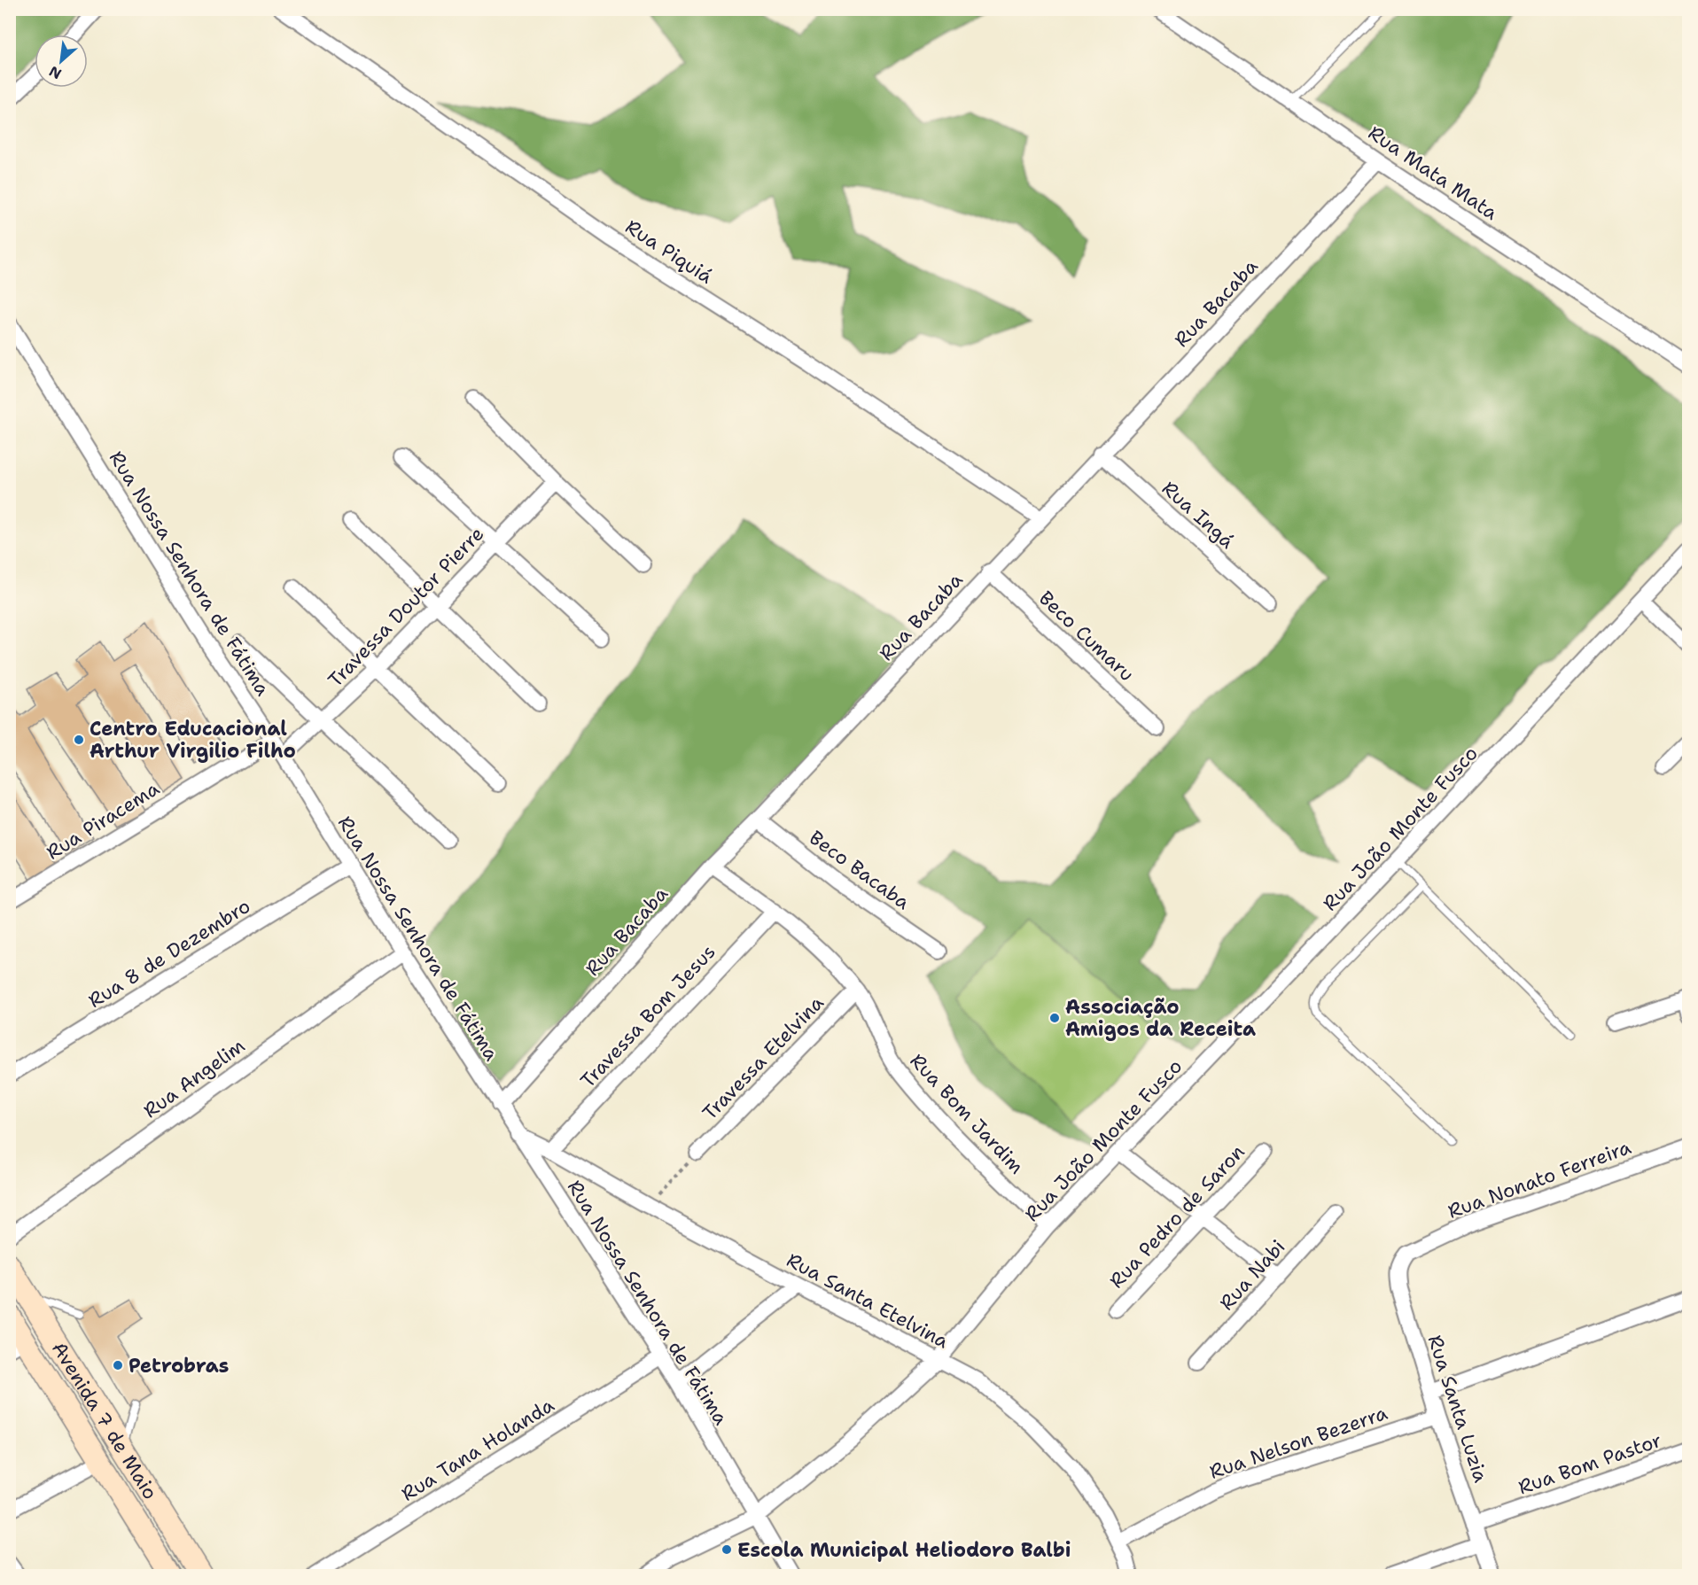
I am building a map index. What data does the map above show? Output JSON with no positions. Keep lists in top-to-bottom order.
{
  "streets": {
    "main road": ["Avenida 7 de Maio"],
    "street": [
      "Rua Mata Mata",
      "Rua Piquiá",
      "Rua Bacaba",
      "Rua Ingá",
      "Rua Nossa Senhora de Fátima",
      "Travessa Doutor Pierre",
      "Beco Cumaru",
      "Rua Piracema",
      "Rua João Monte Fusco",
      "Beco Bacaba",
      "Rua 8 de Dezembro",
      "Travessa Bom Jesus",
      "Travessa Etelvina",
      "Rua Angelim",
      "Rua Bom Jardim",
      "Rua Nonato Ferreira",
      "Rua Pedro de Saron",
      "Rua Nabi",
      "Rua Santa Etelvina",
      "Rua Santa Luzia",
      "Rua Nelson Bezerra",
      "Rua Tana Holanda",
      "Rua Bom Pastor"
    ]
  },
  "crossings": [
    ["Rua Mata Mata", "Rua Bacaba"],
    ["Rua Piquiá", "Rua Bacaba"],
    ["Rua Bacaba", "Rua Ingá"],
    ["Rua Bacaba", "Rua Nossa Senhora de Fátima"],
    ["Rua Bacaba", "Beco Cumaru"],
    ["Rua Bacaba", "Beco Bacaba"],
    ["Rua Bacaba", "Rua Bom Jardim"],
    ["Rua Nossa Senhora de Fátima", "Travessa Doutor Pierre"],
    ["Rua Nossa Senhora de Fátima", "Rua Piracema"],
    ["Rua Nossa Senhora de Fátima", "Rua João Monte Fusco"],
    ["Rua Nossa Senhora de Fátima", "Rua 8 de Dezembro"],
    ["Rua Nossa Senhora de Fátima", "Rua Angelim"],
    ["Rua Nossa Senhora de Fátima", "Rua Santa Etelvina"],
    ["Rua Nossa Senhora de Fátima", "Rua Tana Holanda"],
    ["Rua João Monte Fusco", "Rua Bom Jardim"],
    ["Rua João Monte Fusco", "Rua Santa Etelvina"],
    ["Travessa Bom Jesus", "Rua Bom Jardim"],
    ["Travessa Bom Jesus", "Rua Santa Etelvina"],
    ["Travessa Etelvina", "Rua Bom Jardim"],
    ["Rua Nonato Ferreira", "Rua Santa Luzia"],
    ["Rua Santa Etelvina", "Rua Nelson Bezerra"],
    ["Rua Santa Luzia", "Rua Nelson Bezerra"],
    ["Rua Santa Luzia", "Rua Bom Pastor"]
  ],
  "places": [
    "Centro Educacional Arthur Virgilio Filho",
    "Associação Amigos da Receita",
    "Petrobras",
    "Escola Municipal Heliodoro Balbi"
  ],
  "north": "bottom left"
}
